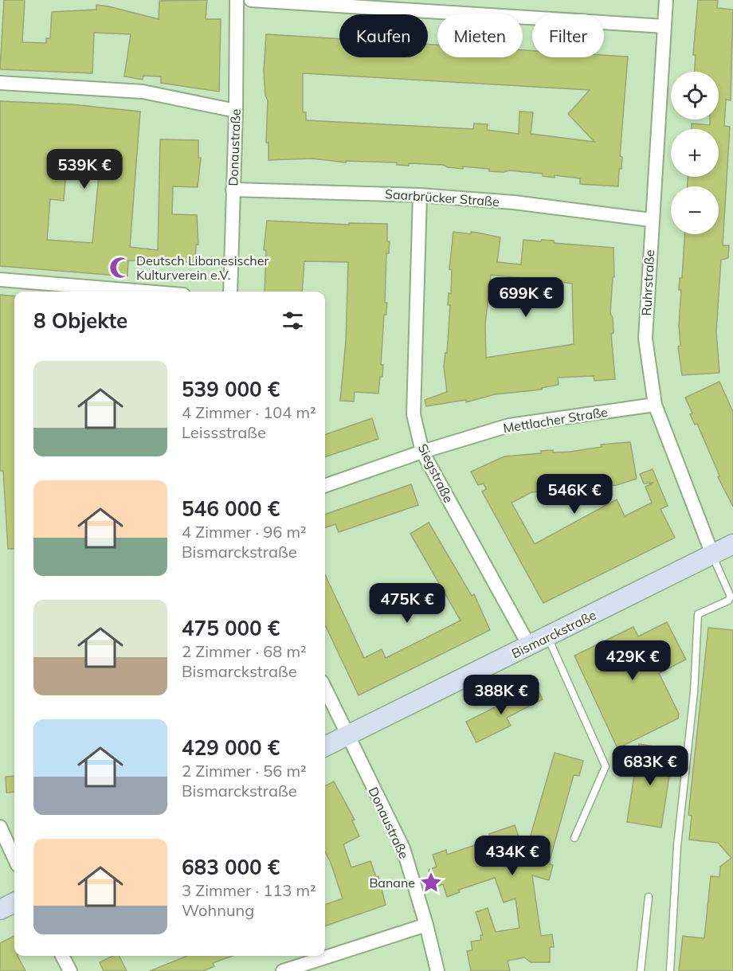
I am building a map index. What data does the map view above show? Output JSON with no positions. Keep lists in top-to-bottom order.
{
  "streets": {
    "main road": ["Bismarckstraße"],
    "street": [
      "Donaustraße",
      "Saarbrücker Straße",
      "Ruhrstraße",
      "Mettlacher Straße",
      "Siegstraße"
    ]
  },
  "crossings": [
    ["Donaustraße", "Saarbrücker Straße"],
    ["Donaustraße", "Bismarckstraße"],
    ["Saarbrücker Straße", "Ruhrstraße"],
    ["Saarbrücker Straße", "Siegstraße"],
    ["Ruhrstraße", "Mettlacher Straße"],
    ["Ruhrstraße", "Bismarckstraße"],
    ["Mettlacher Straße", "Siegstraße"],
    ["Siegstraße", "Bismarckstraße"]
  ],
  "places": {
    "mosque": ["Deutsch Libanesischer Kulturverein e.V."],
    "place": ["Banane"]
  },
  "page": {
    "chip": ["Kaufen", "Mieten", "Filter"],
    "map_buttons": ["+", "−"],
    "price": [
      "539K €",
      "699K €",
      "546K €",
      "475K €",
      "429K €",
      "388K €",
      "683K €",
      "434K €"
    ],
    "heading": "8 Objekte",
    "list": [
      {
        "name": "539 000 €",
        "note": "4 Zimmer · 104 m² · Leissstraße"
      },
      {
        "name": "546 000 €",
        "note": "4 Zimmer · 96 m² · Bismarckstraße"
      },
      {
        "name": "475 000 €",
        "note": "2 Zimmer · 68 m² · Bismarckstraße"
      },
      {
        "name": "429 000 €",
        "note": "2 Zimmer · 56 m² · Bismarckstraße"
      },
      {
        "name": "683 000 €",
        "note": "3 Zimmer · 113 m² · Wohnung"
      }
    ]
  }
}
